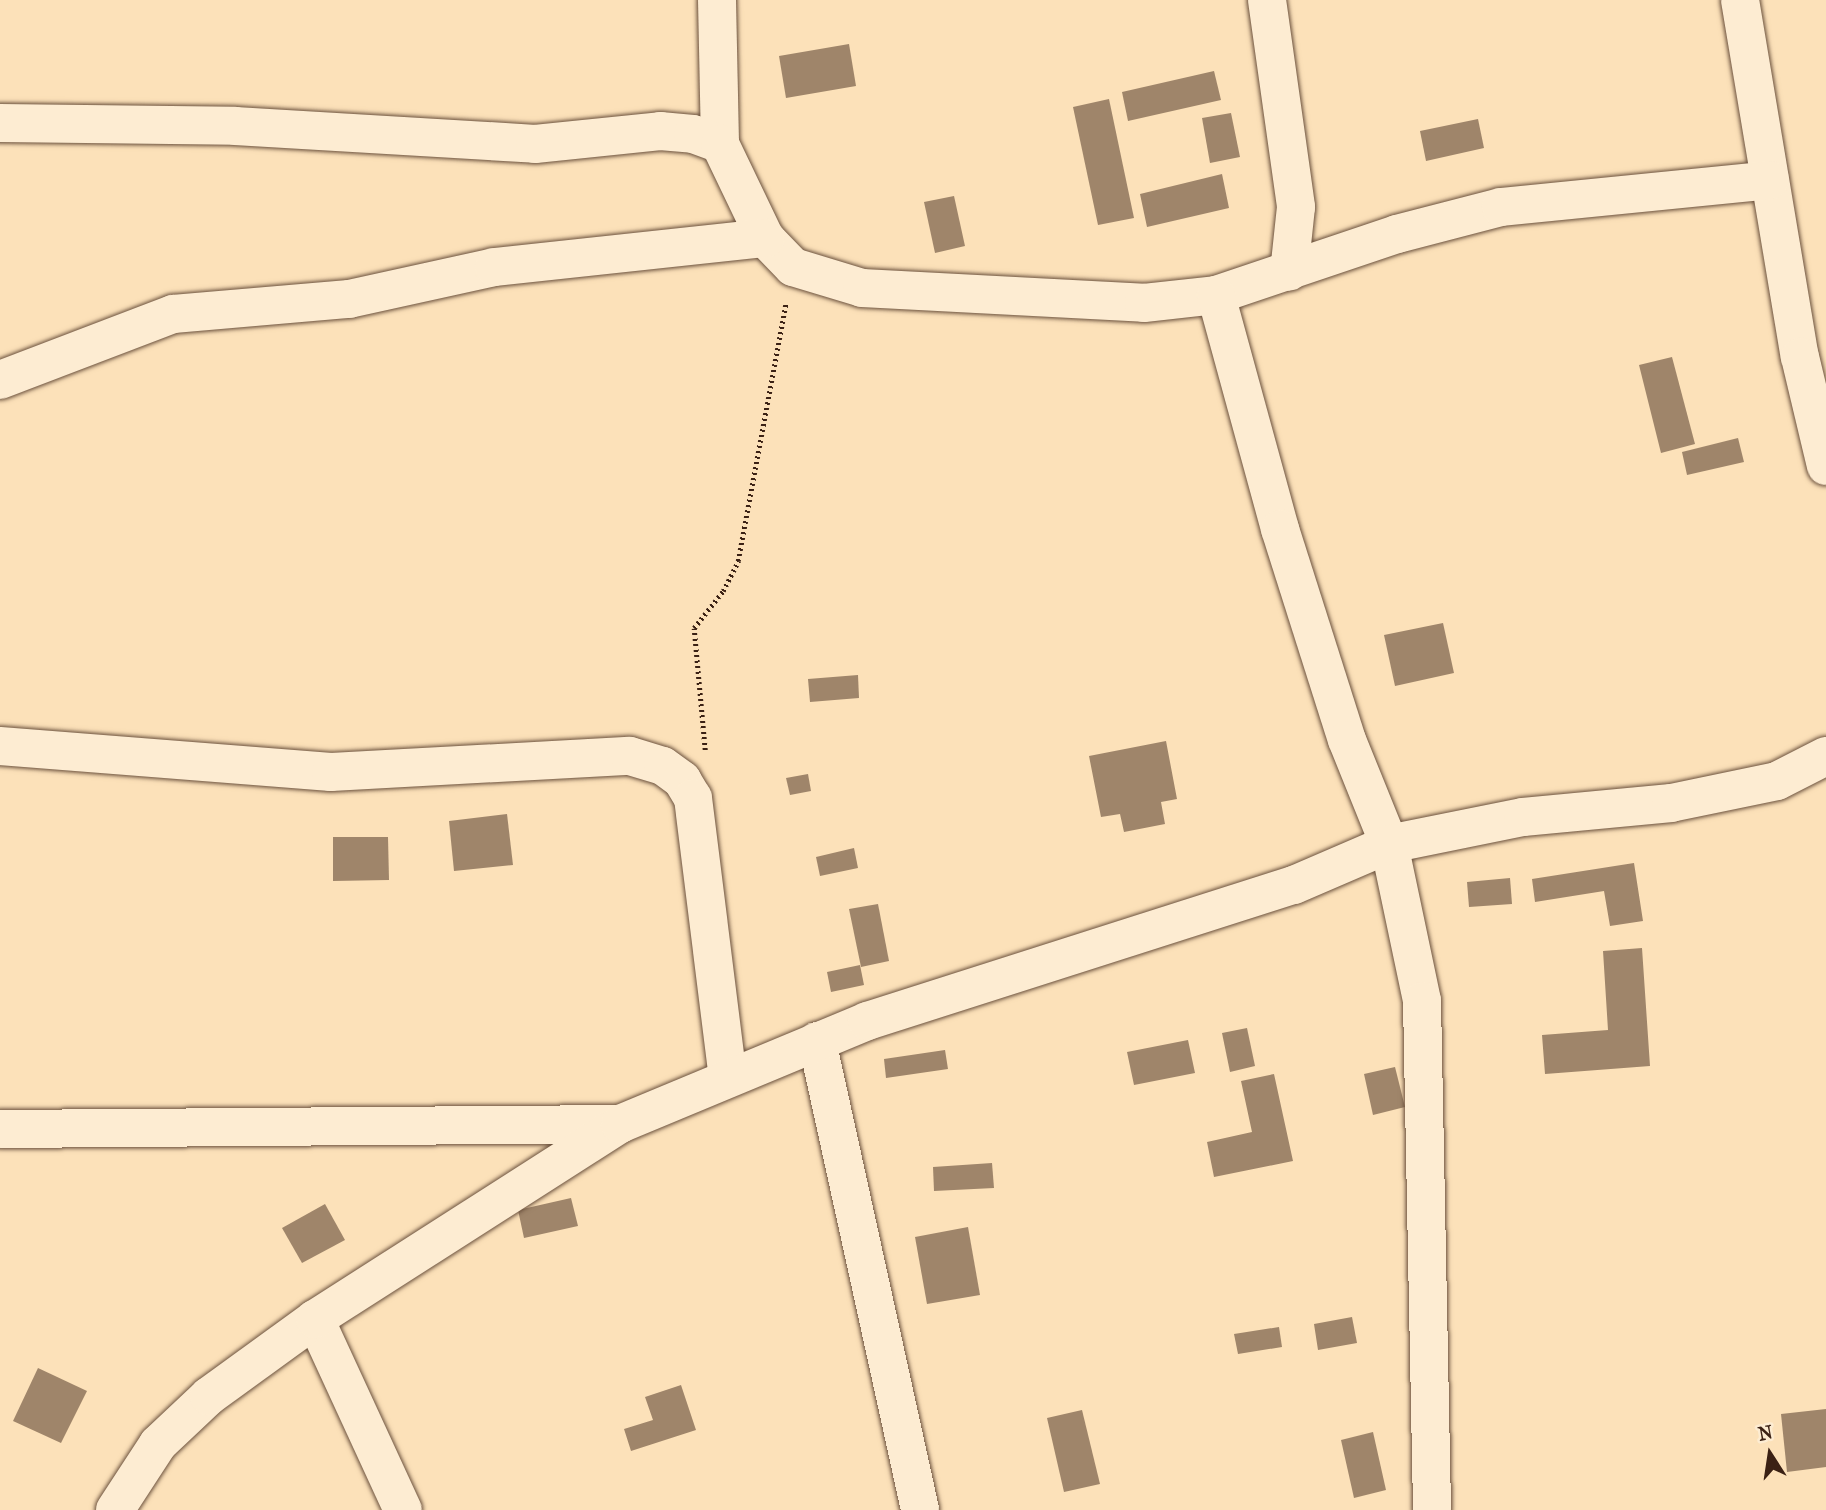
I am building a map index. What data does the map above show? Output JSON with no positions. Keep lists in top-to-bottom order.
{
  "north": "top"
}
